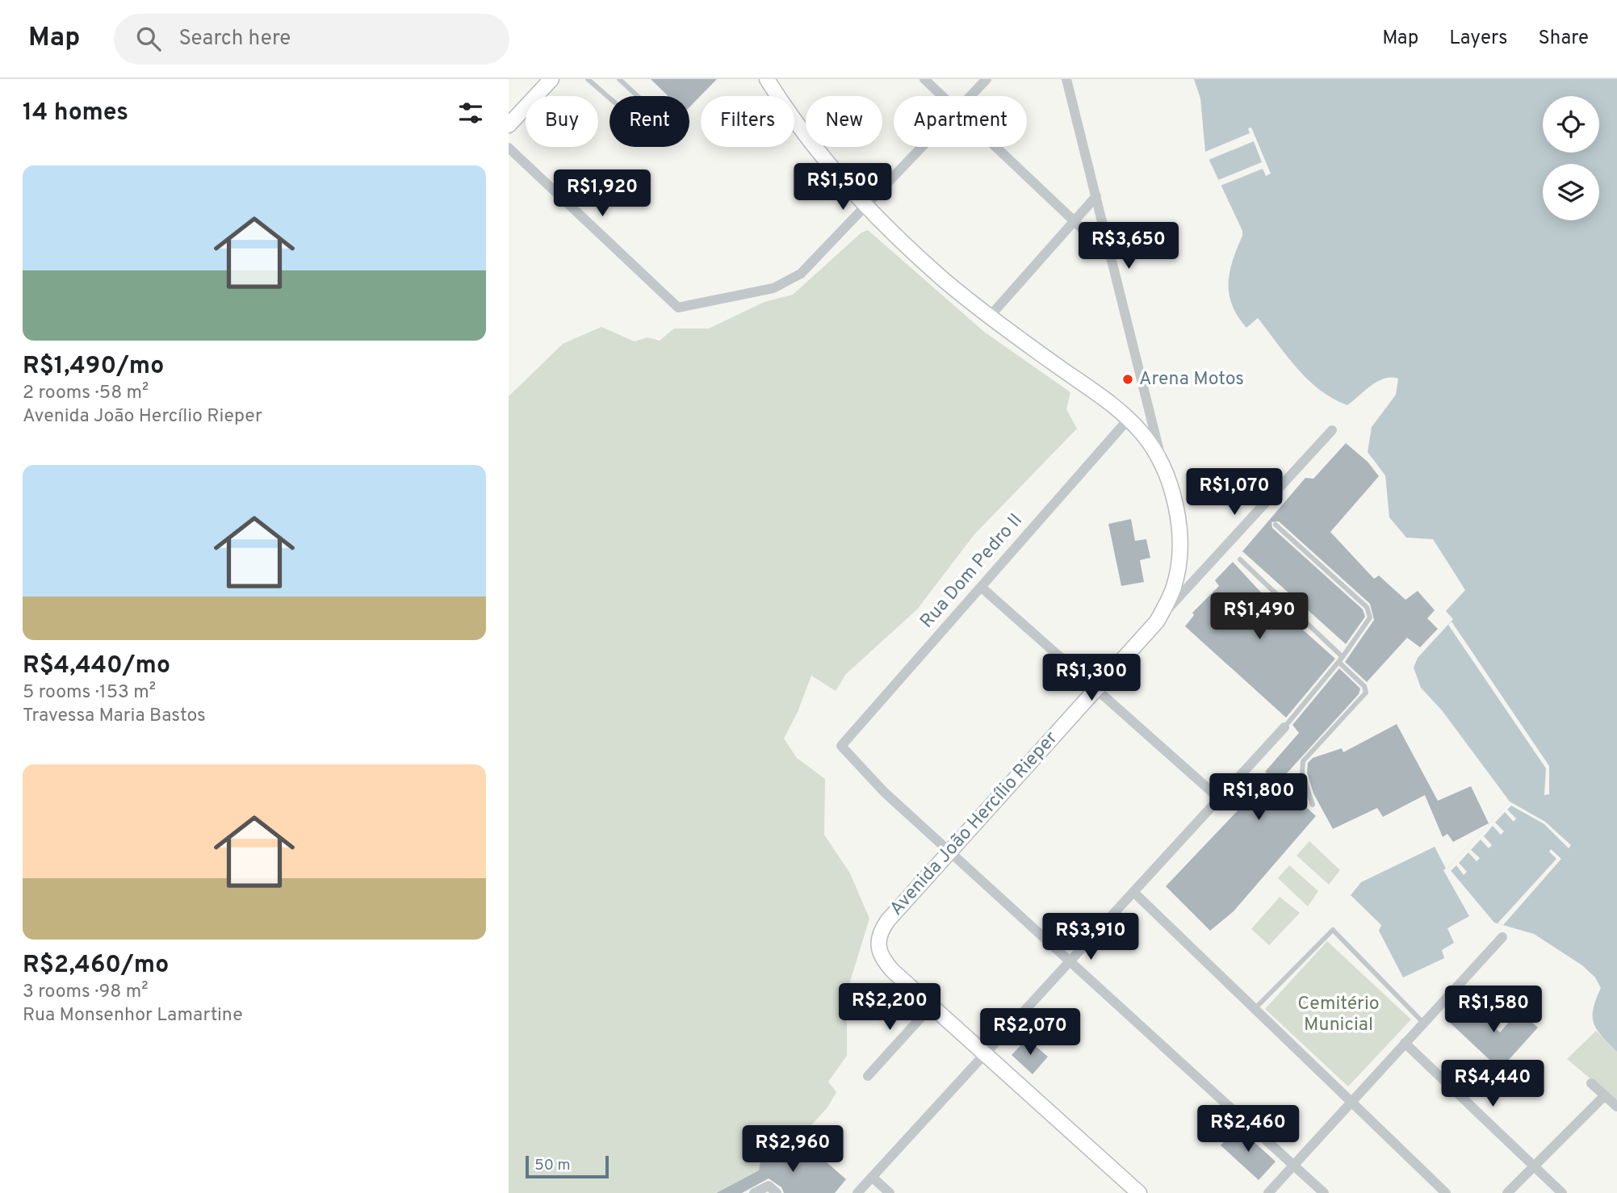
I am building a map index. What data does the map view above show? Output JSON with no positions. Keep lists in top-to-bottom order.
{
  "streets": {
    "main road": ["Avenida João Hercílio Rieper"],
    "street": ["Rua Dom Pedro II"]
  },
  "crossings": [
    ["Rua Dom Pedro II", "Avenida João Hercílio Rieper"]
  ],
  "parks": ["Cemitério Municial"],
  "places": ["Arena Motos"],
  "scale_bar": "50 m",
  "page": {
    "header": "Map",
    "search": "Search here",
    "nav": ["Map", "Layers", "Share"],
    "heading": "14 homes",
    "chip": [
      "Buy",
      "Rent",
      "Filters",
      "New",
      "Apartment"
    ],
    "list": [
      {
        "name": "R$1,490/mo",
        "note": "2 rooms · 58 m² · Avenida João Hercílio Rieper"
      },
      {
        "name": "R$4,440/mo",
        "note": "5 rooms · 153 m² · Travessa Maria Bastos"
      },
      {
        "name": "R$2,460/mo",
        "note": "3 rooms · 98 m² · Rua Monsenhor Lamartine"
      }
    ],
    "price": [
      "R$1,500",
      "R$1,920",
      "R$3,650",
      "R$1,070",
      "R$1,490",
      "R$1,300",
      "R$1,800",
      "R$3,910",
      "R$2,200",
      "R$1,580",
      "R$2,070",
      "R$4,440",
      "R$2,460",
      "R$2,960"
    ],
    "scale": "50 m"
  }
}
